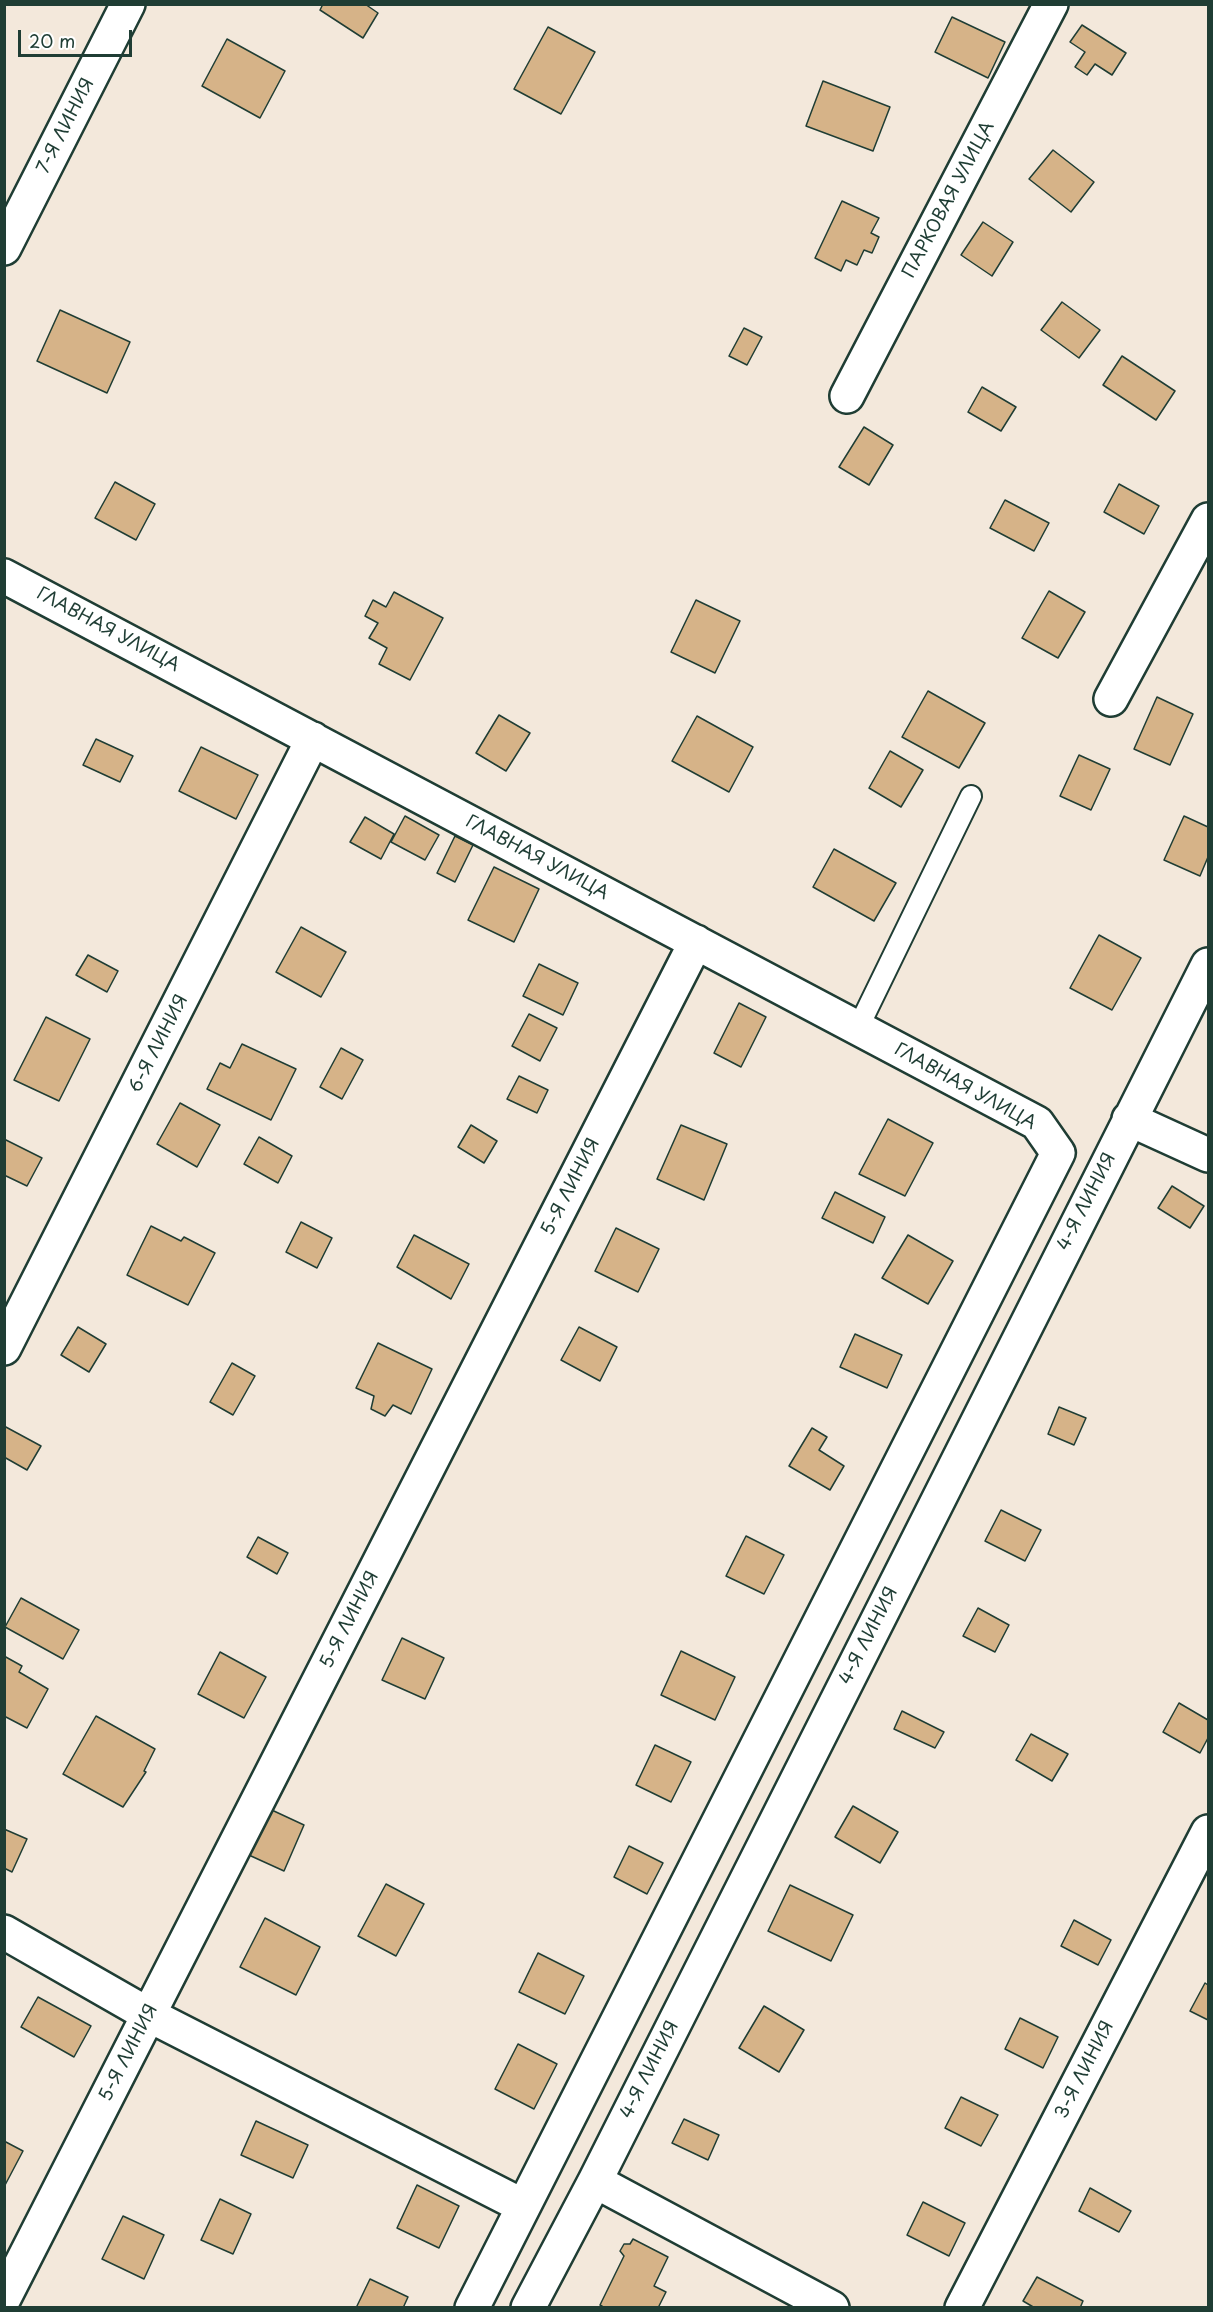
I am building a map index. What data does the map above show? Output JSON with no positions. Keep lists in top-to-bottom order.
{
  "streets": {
    "street": [
      "7-Я ЛИНИЯ",
      "ПАРКОВАЯ УЛИЦА",
      "ГЛАВНАЯ УЛИЦА",
      "6-Я ЛИНИЯ",
      "5-Я ЛИНИЯ",
      "4-Я ЛИНИЯ",
      "3-Я ЛИНИЯ"
    ]
  },
  "crossings": [
    ["ГЛАВНАЯ УЛИЦА", "6-Я ЛИНИЯ"],
    ["ГЛАВНАЯ УЛИЦА", "5-Я ЛИНИЯ"]
  ],
  "scale_bar": "20 m"
}
